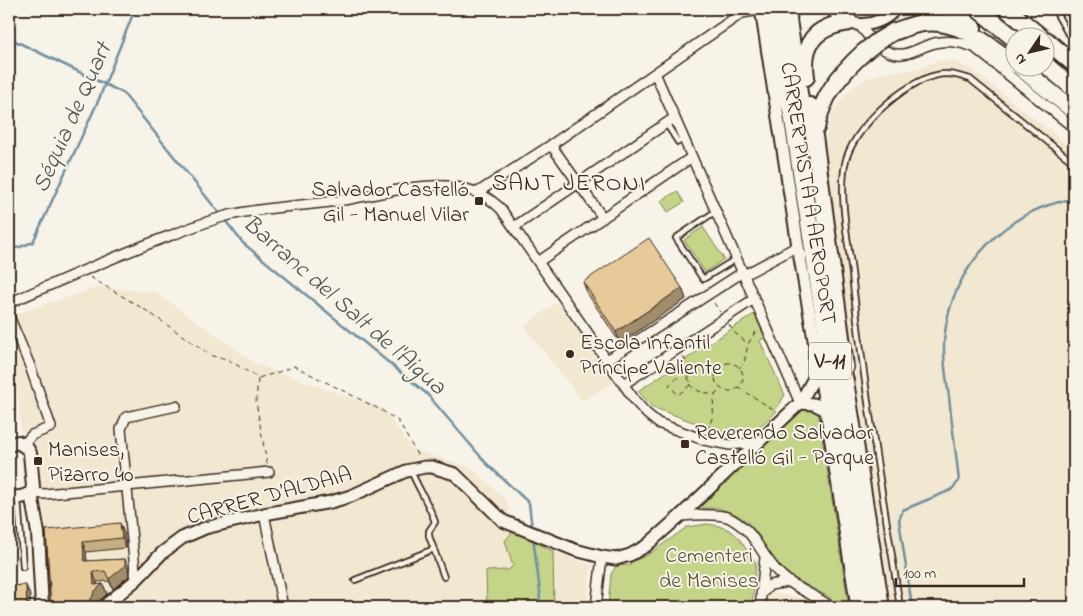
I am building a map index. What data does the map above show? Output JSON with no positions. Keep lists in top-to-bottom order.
{
  "streets": {
    "highway": ["V-11"],
    "street": ["CARRER PISTA A AEROPORT", "CARRER D’ALDAIA"]
  },
  "crossings": [
    ["CARRER PISTA A AEROPORT", "CARRER D’ALDAIA"]
  ],
  "districts": ["SANT JERONI"],
  "water": ["Séquia de Quart", "Barranc del Salt de l'Aigua"],
  "parks": ["Cementeri de Manises"],
  "places": {
    "transit": ["Salvador Castelló Gil - Manuel Vilar", "Reverendo Salvador Castelló Gil - Parque", "Manises, Pizarro 40"],
    "other": ["Escola Infantil Príncipe Valiente"]
  },
  "scale_bar": "100 m",
  "north": "bottom left"
}
